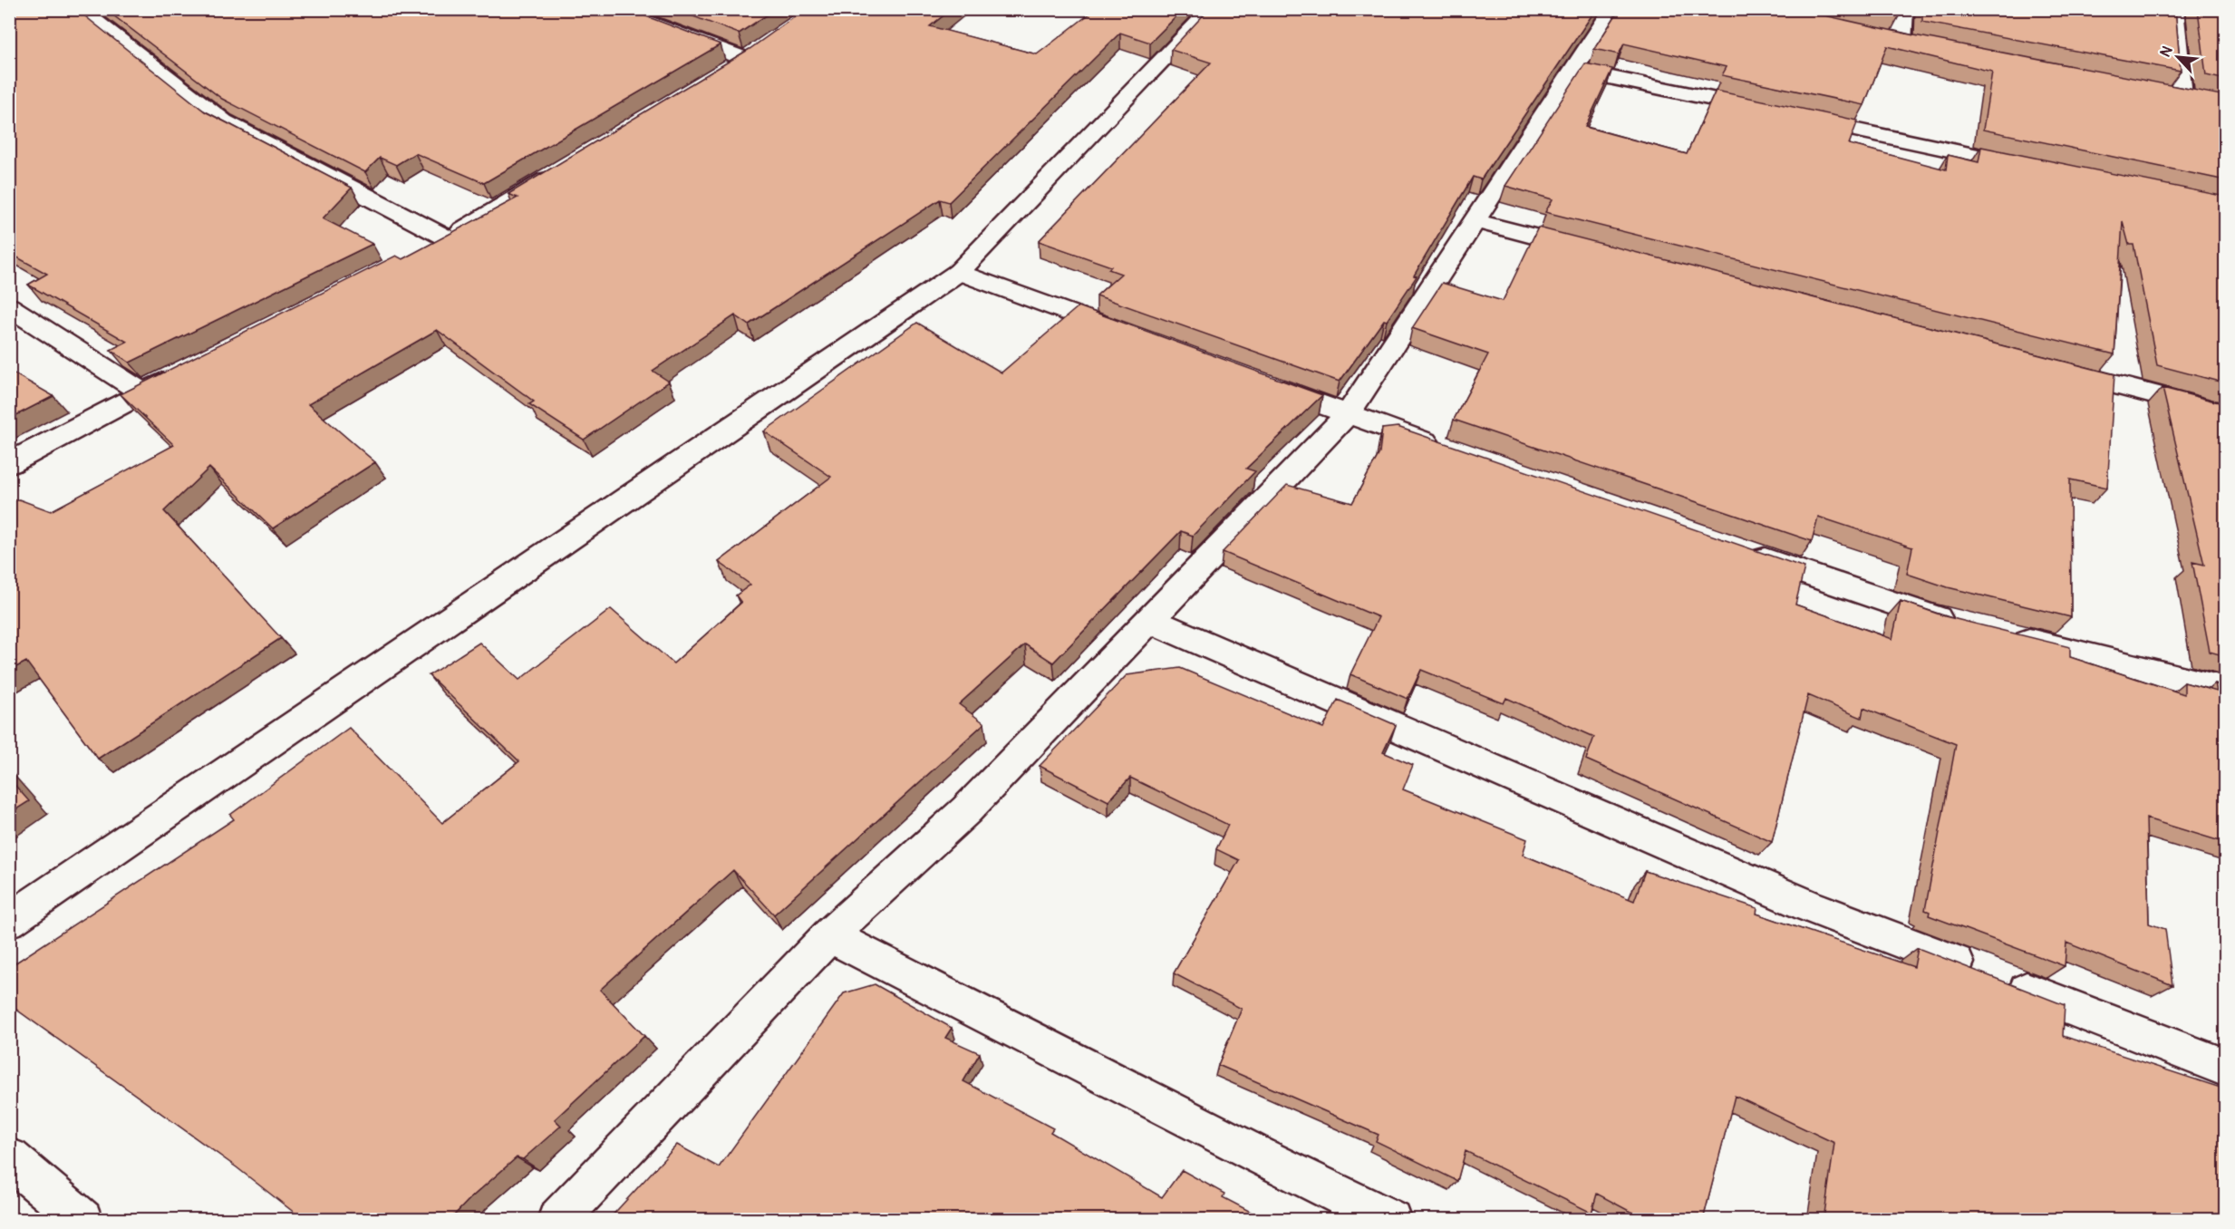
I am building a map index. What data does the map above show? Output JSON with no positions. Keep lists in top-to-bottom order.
{
  "north": "top left"
}
